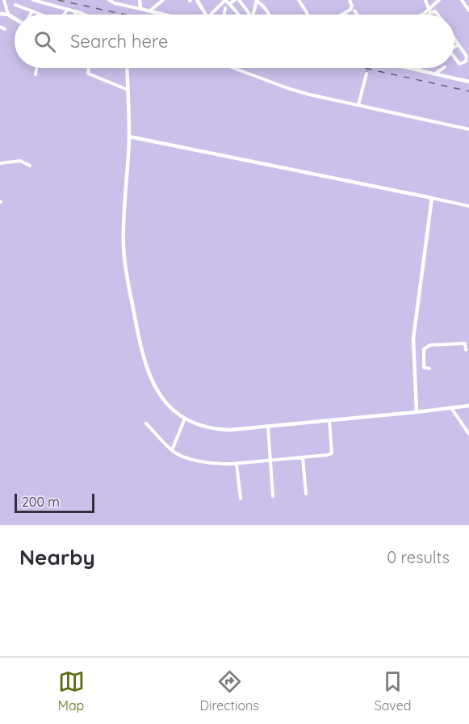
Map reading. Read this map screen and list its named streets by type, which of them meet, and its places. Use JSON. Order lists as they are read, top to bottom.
{
  "scale_bar": "200 m",
  "page": {
    "search": "Search here",
    "scale": "200 m",
    "heading": ["Nearby", "0 results"],
    "nav": ["Map", "Directions", "Saved"]
  }
}
